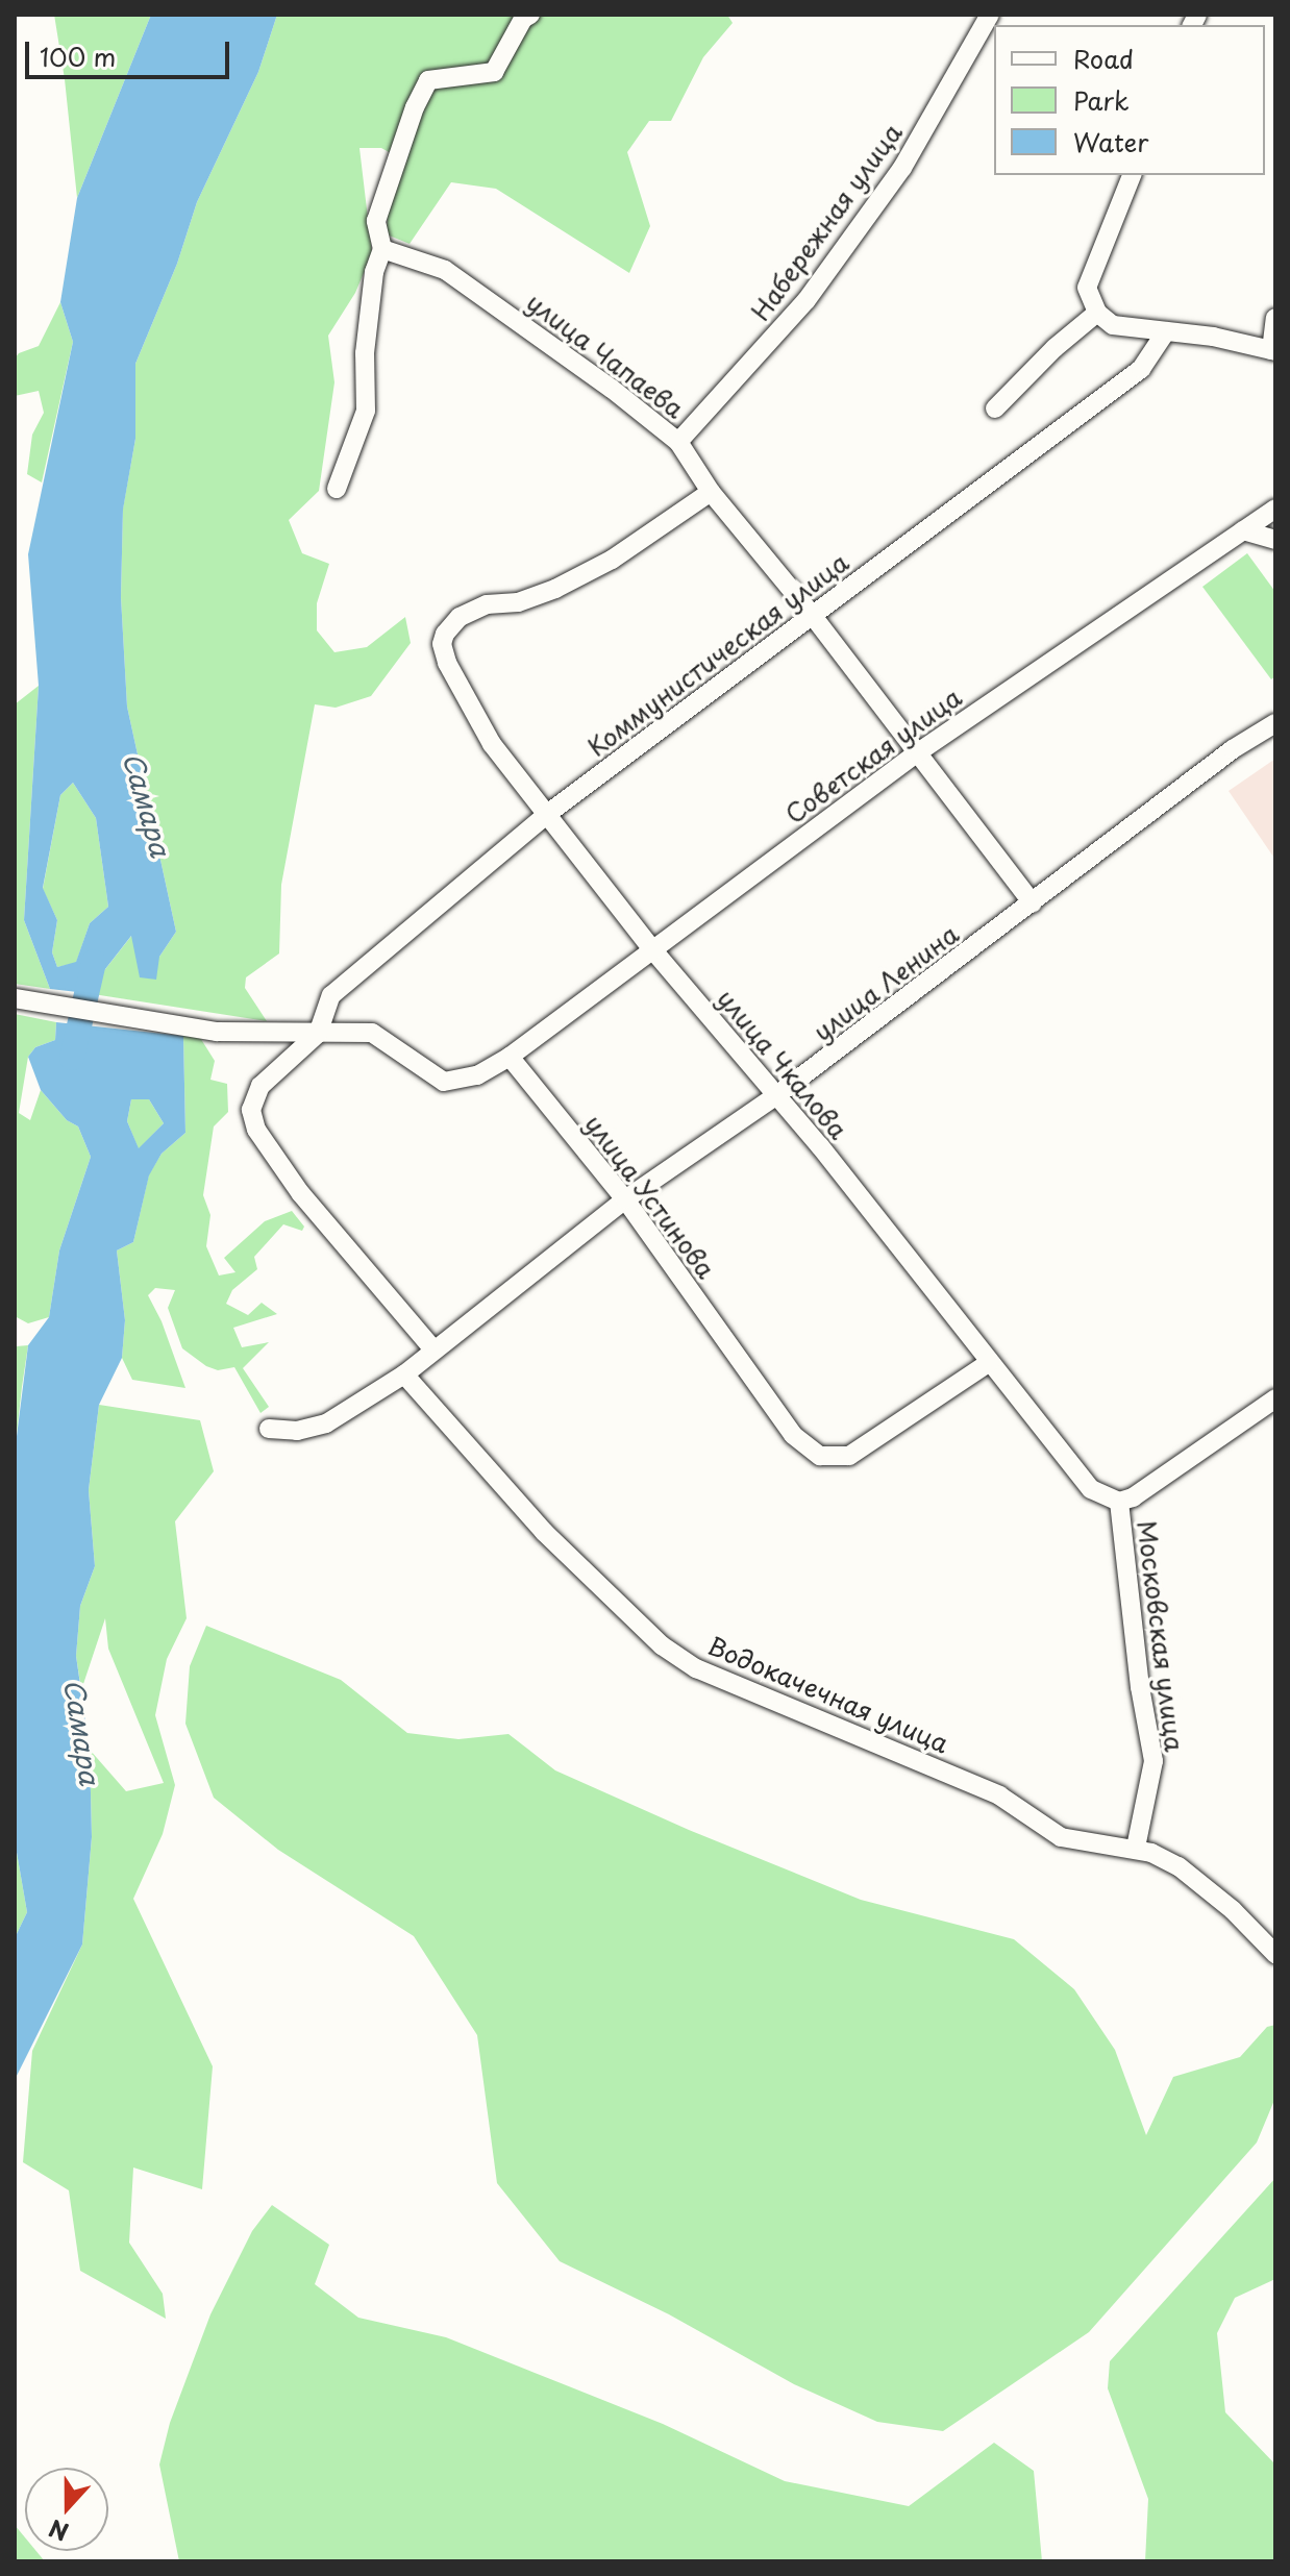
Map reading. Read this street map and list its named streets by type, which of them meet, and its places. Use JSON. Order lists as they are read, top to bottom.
{
  "streets": {
    "street": [
      "Набережная улица",
      "улица Чапаева",
      "Коммунистическая улица",
      "Советская улица",
      "улица Ленина",
      "улица Чкалова",
      "улица Устинова",
      "Московская улица",
      "Водокачечная улица"
    ]
  },
  "crossings": [
    ["Набережная улица", "улица Чапаева"],
    ["улица Чапаева", "Коммунистическая улица"],
    ["улица Чапаева", "Советская улица"],
    ["улица Чапаева", "улица Ленина"],
    ["улица Чапаева", "улица Чкалова"],
    ["Коммунистическая улица", "улица Чкалова"],
    ["Советская улица", "улица Чкалова"],
    ["Советская улица", "улица Устинова"],
    ["улица Ленина", "улица Чкалова"],
    ["улица Ленина", "улица Устинова"],
    ["улица Ленина", "Водокачечная улица"],
    ["улица Чкалова", "улица Устинова"],
    ["улица Чкалова", "Московская улица"],
    ["Московская улица", "Водокачечная улица"]
  ],
  "water": ["Самара"],
  "legend": ["Road", "Park", "Water"],
  "scale_bar": "100 m",
  "north": "bottom"
}
